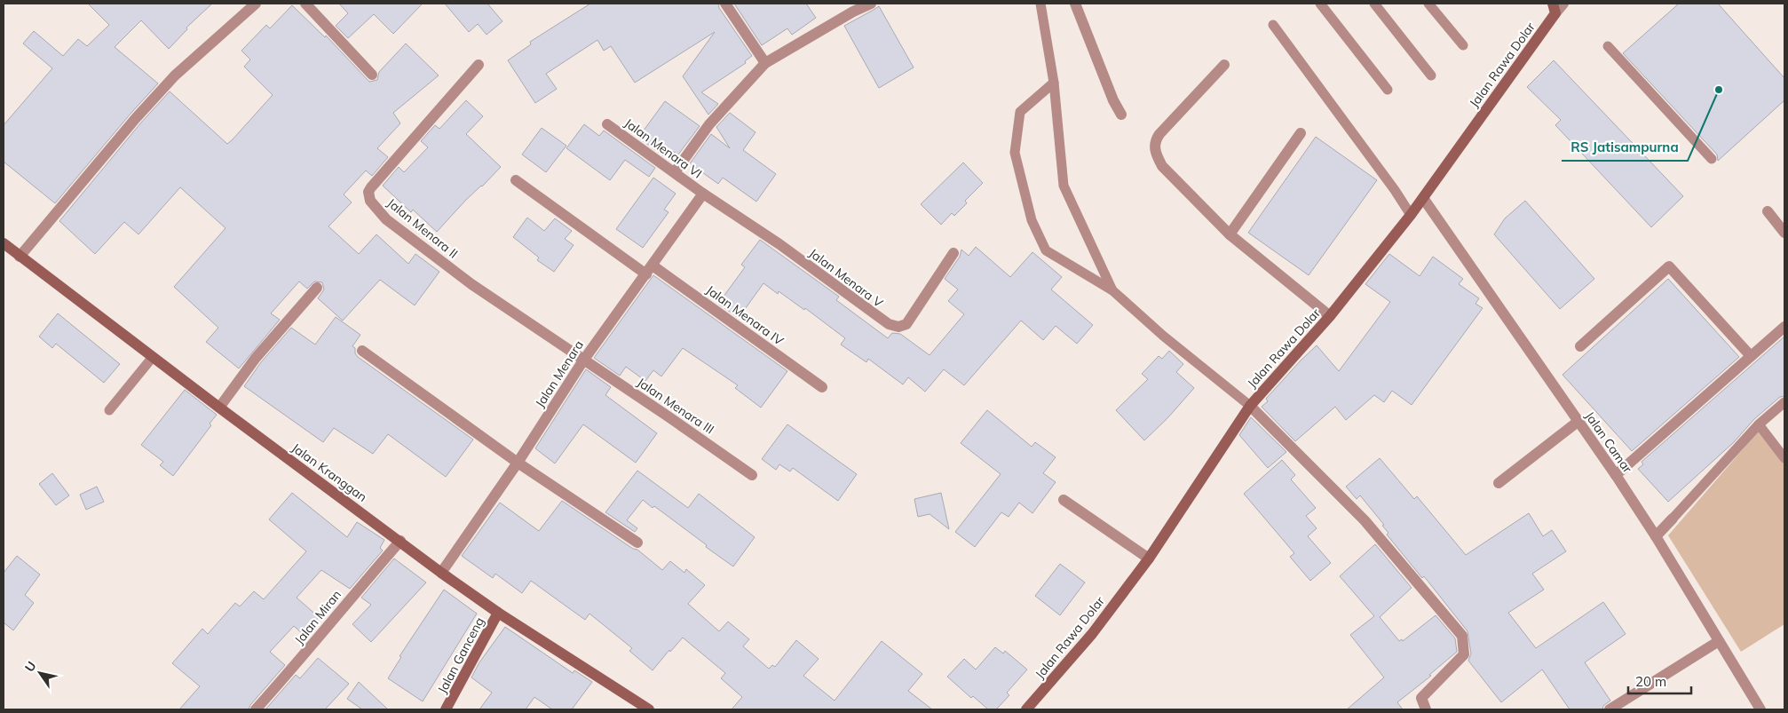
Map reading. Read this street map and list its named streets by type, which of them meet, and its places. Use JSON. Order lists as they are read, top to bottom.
{
  "streets": {
    "street": [
      "Jalan Rawa Dolar",
      "Jalan Menara VI",
      "Jalan Menara II",
      "Jalan Menara V",
      "Jalan Menara IV",
      "Jalan Menara",
      "Jalan Menara III",
      "Jalan Camar",
      "Jalan Kranggan",
      "Jalan Miran",
      "Jalan Ganceng"
    ]
  },
  "crossings": [
    ["Jalan Rawa Dolar", "Jalan Camar"],
    ["Jalan Menara VI", "Jalan Menara V"],
    ["Jalan Menara VI", "Jalan Menara"],
    ["Jalan Menara II", "Jalan Menara"],
    ["Jalan Menara II", "Jalan Menara III"],
    ["Jalan Menara V", "Jalan Menara"],
    ["Jalan Menara IV", "Jalan Menara"],
    ["Jalan Menara", "Jalan Menara III"],
    ["Jalan Menara", "Jalan Kranggan"],
    ["Jalan Kranggan", "Jalan Miran"],
    ["Jalan Kranggan", "Jalan Ganceng"]
  ],
  "places": ["RS Jatisampurna"],
  "scale_bar": "20 m",
  "north": "top left"
}
